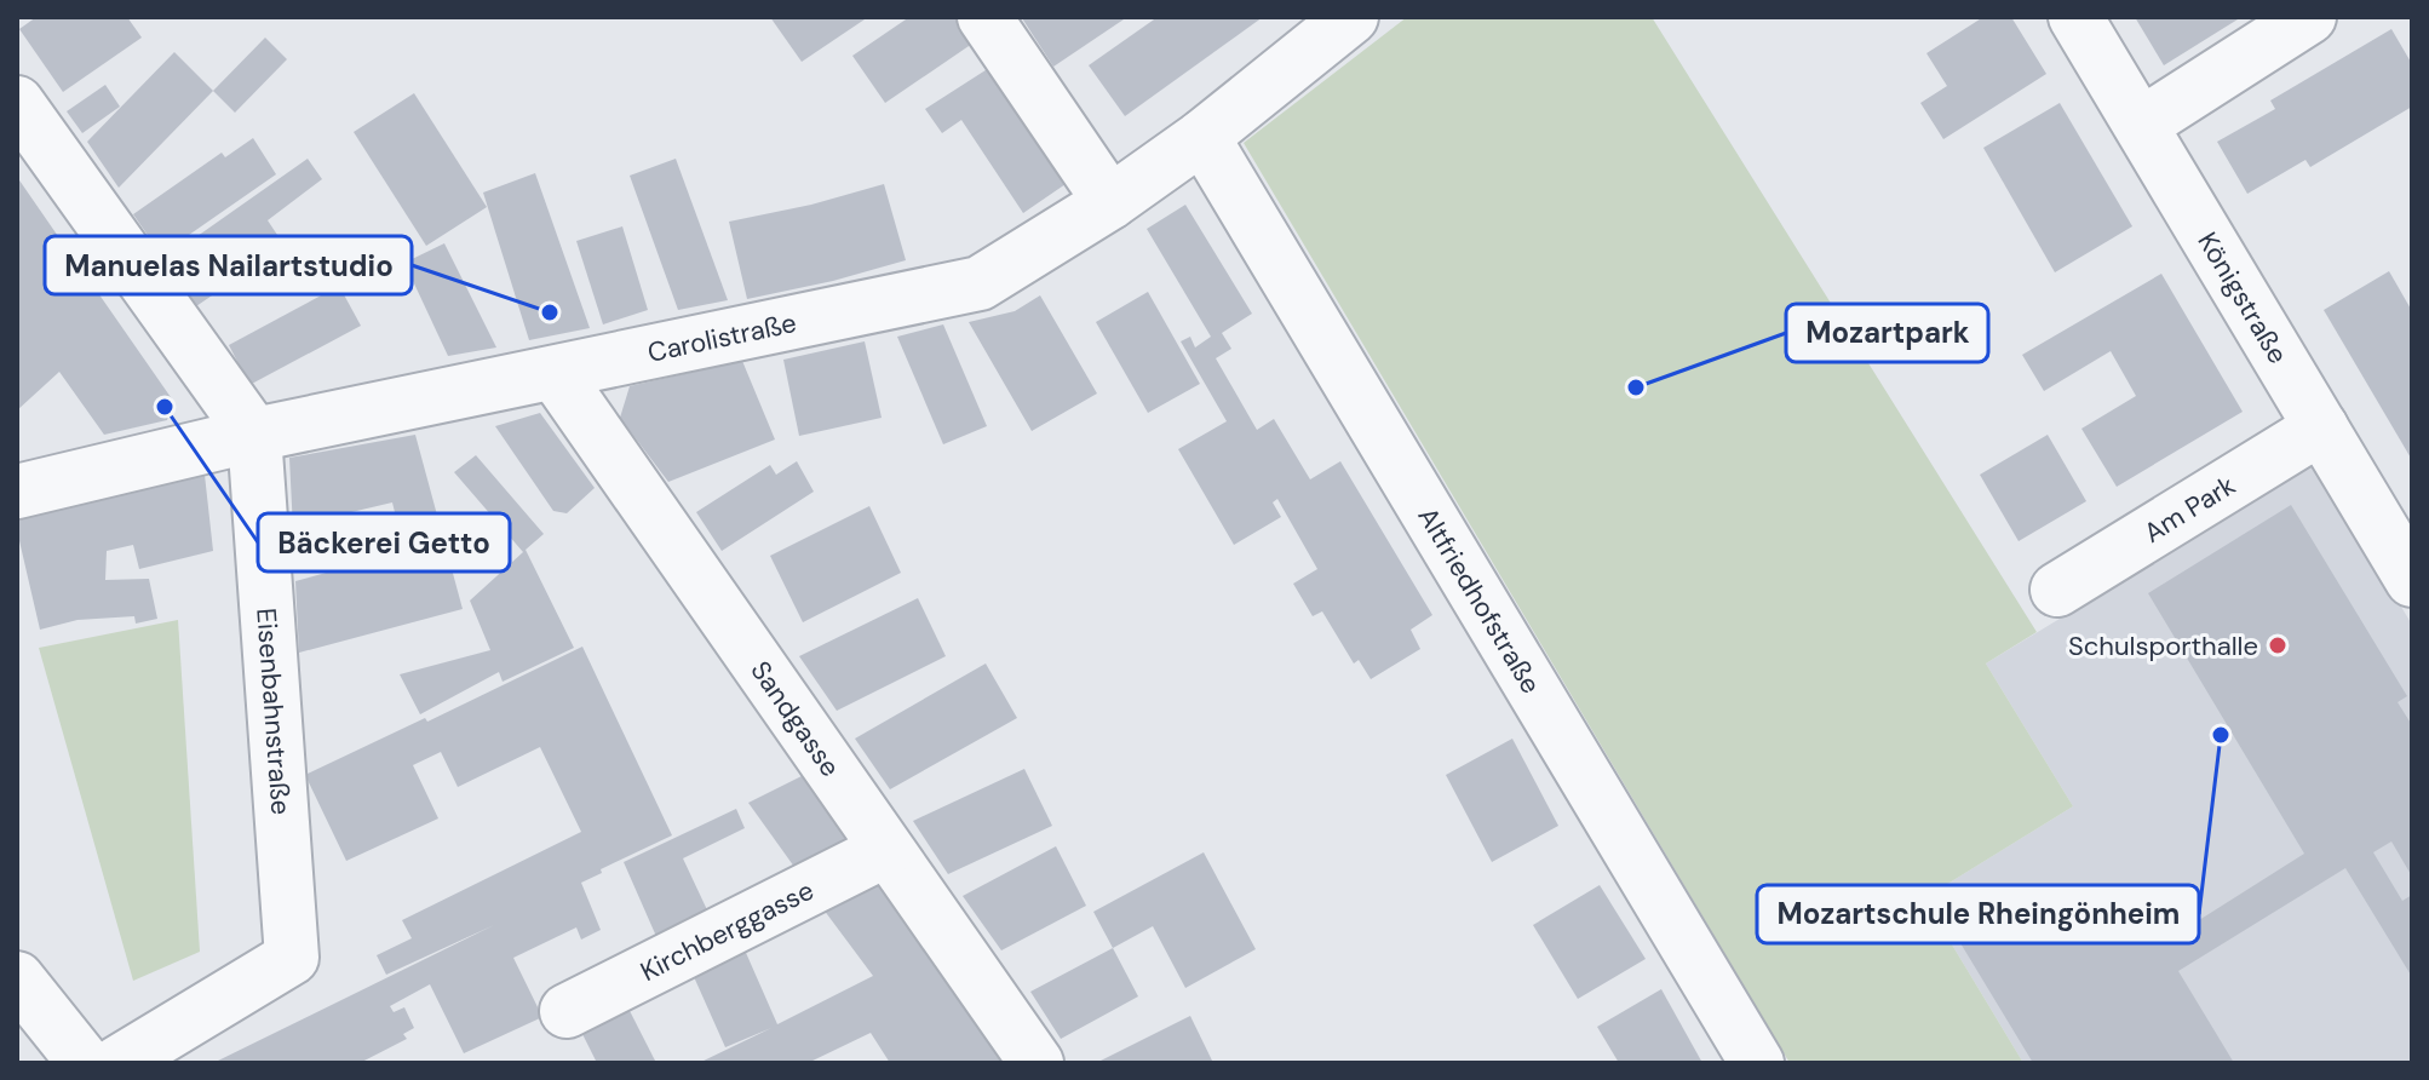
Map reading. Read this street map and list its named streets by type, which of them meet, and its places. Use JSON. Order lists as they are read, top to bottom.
{
  "streets": {
    "street": [
      "Königstraße",
      "Carolistraße",
      "Am Park",
      "Altfriedhofstraße",
      "Eisenbahnstraße",
      "Sandgasse",
      "Kirchberggasse"
    ]
  },
  "crossings": [
    ["Königstraße", "Am Park"],
    ["Carolistraße", "Altfriedhofstraße"],
    ["Carolistraße", "Eisenbahnstraße"],
    ["Carolistraße", "Sandgasse"],
    ["Sandgasse", "Kirchberggasse"]
  ],
  "places": [
    "Manuelas Nailartstudio",
    "Mozartpark",
    "Bäckerei Getto",
    "Schulsporthalle",
    "Mozartschule Rheingönheim"
  ]
}
